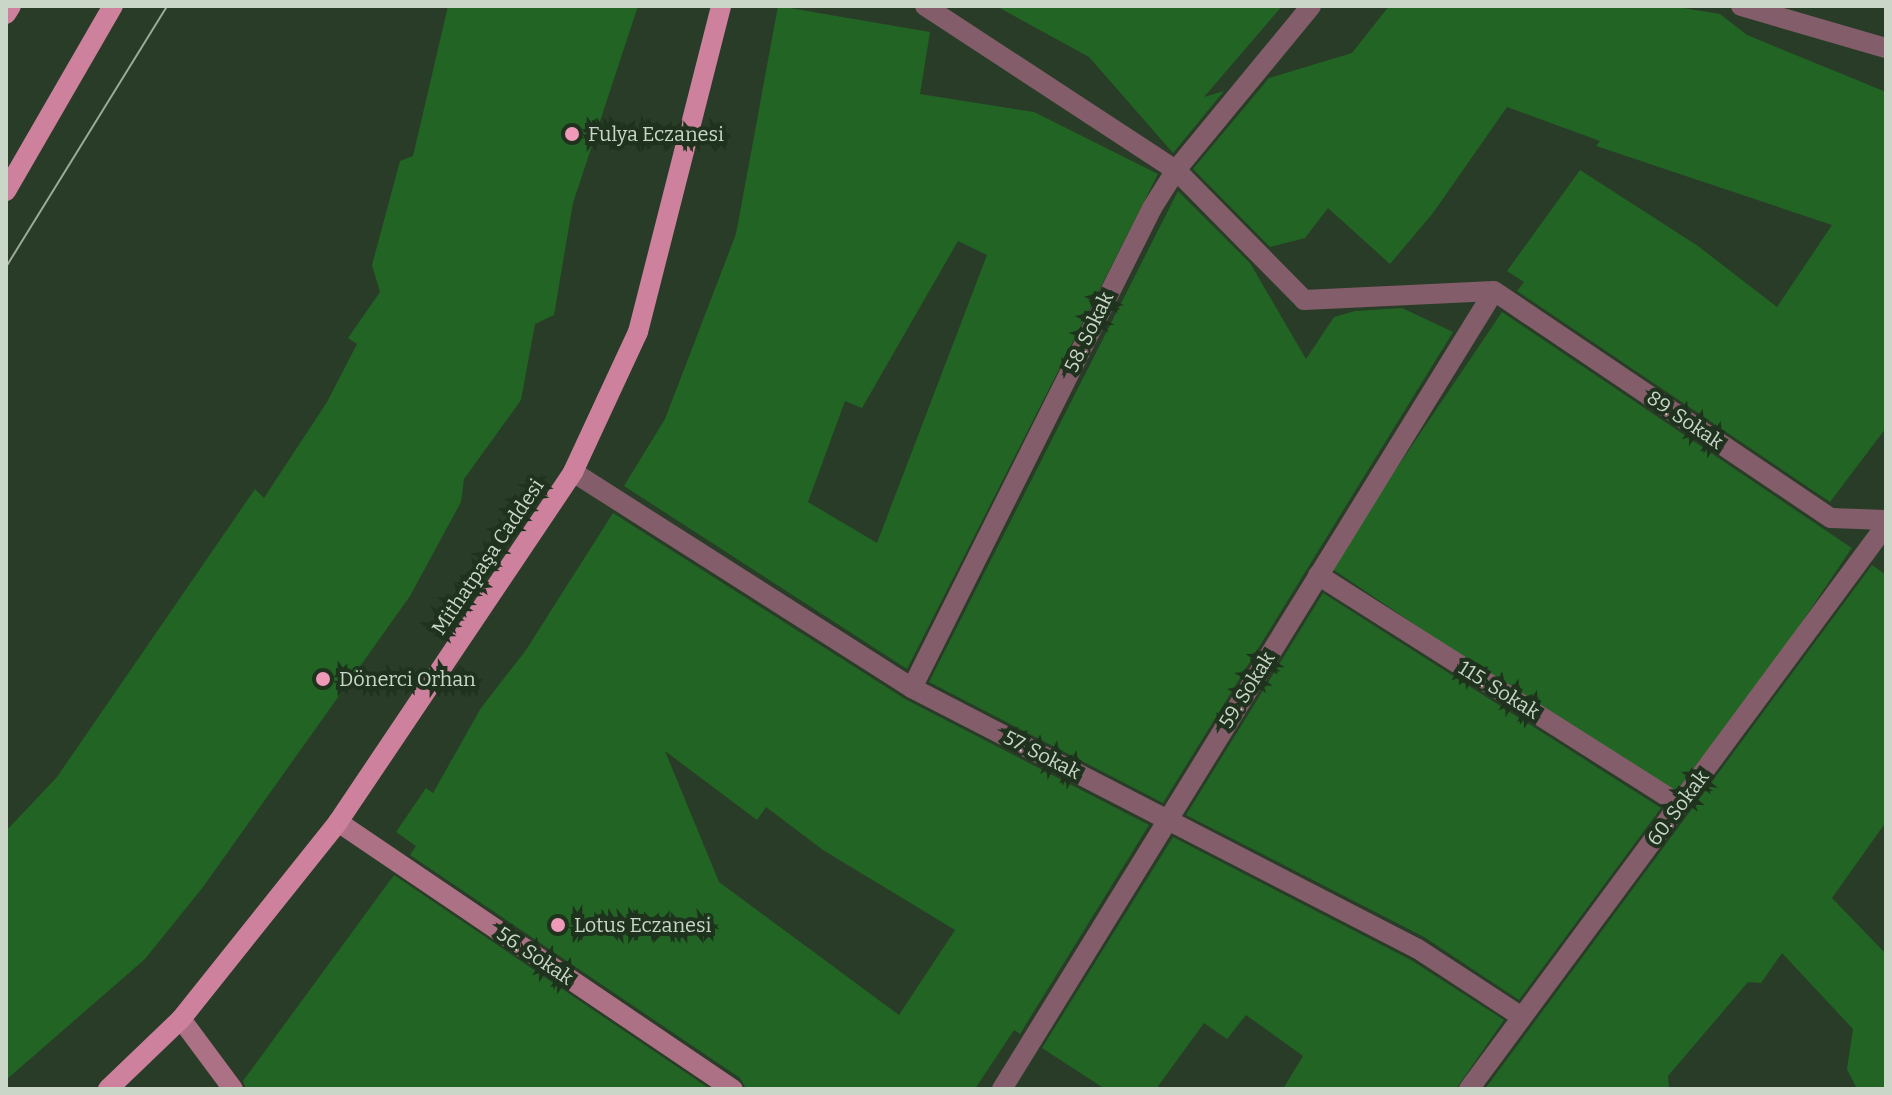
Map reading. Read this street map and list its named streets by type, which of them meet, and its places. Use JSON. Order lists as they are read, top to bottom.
{
  "streets": {
    "main road": ["Mithatpaşa Caddesi"],
    "street": [
      "58. Sokak",
      "89. Sokak",
      "59. Sokak",
      "115. Sokak",
      "57. Sokak",
      "60. Sokak",
      "56. Sokak"
    ]
  },
  "crossings": [
    ["58. Sokak", "57. Sokak"],
    ["89. Sokak", "59. Sokak"],
    ["89. Sokak", "60. Sokak"],
    ["Mithatpaşa Caddesi", "57. Sokak"],
    ["Mithatpaşa Caddesi", "56. Sokak"],
    ["59. Sokak", "115. Sokak"],
    ["59. Sokak", "57. Sokak"],
    ["115. Sokak", "60. Sokak"],
    ["57. Sokak", "60. Sokak"]
  ],
  "places": ["Fulya Eczanesi", "Dönerci Orhan", "Lotus Eczanesi"]
}
